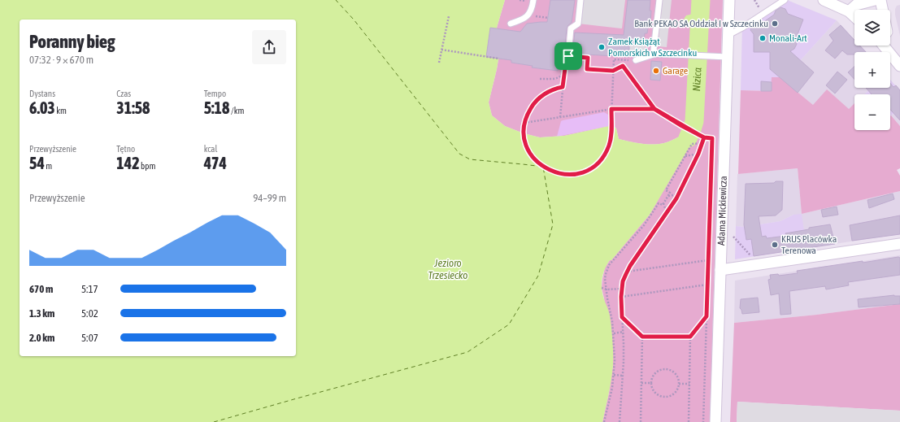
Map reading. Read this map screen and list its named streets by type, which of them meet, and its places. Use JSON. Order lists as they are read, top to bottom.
{
  "streets": {
    "street": ["Adama Mickiewicza"]
  },
  "water": ["Nizica", "Jezioro Trzesiecko"],
  "places": [
    "Bank PEKAO SA Oddział I w Szczecinku",
    "Monali-Art",
    "Zamek Książąt Pomorskich w Szczecinku",
    "Garage",
    "KRUS Placówka Terenowa"
  ],
  "page": {
    "map_buttons": ["+", "−"],
    "heading": ["Poranny bieg", "07:32 · 9 × 670 m"],
    "stats": [
      ["Dystans", "6.03 km"],
      ["Czas", "31:58"],
      ["Tempo", "5:18 /km"],
      ["Przewyższenie", "54 m"],
      ["Tętno", "142 bpm"],
      ["kcal", "474"]
    ],
    "chart": ["Przewyższenie", "94–99 m"],
    "list": [
      {
        "name": "670 m",
        "note": "5:17"
      },
      {
        "name": "1.3 km",
        "note": "5:02"
      },
      {
        "name": "2.0 km",
        "note": "5:07"
      }
    ]
  }
}
